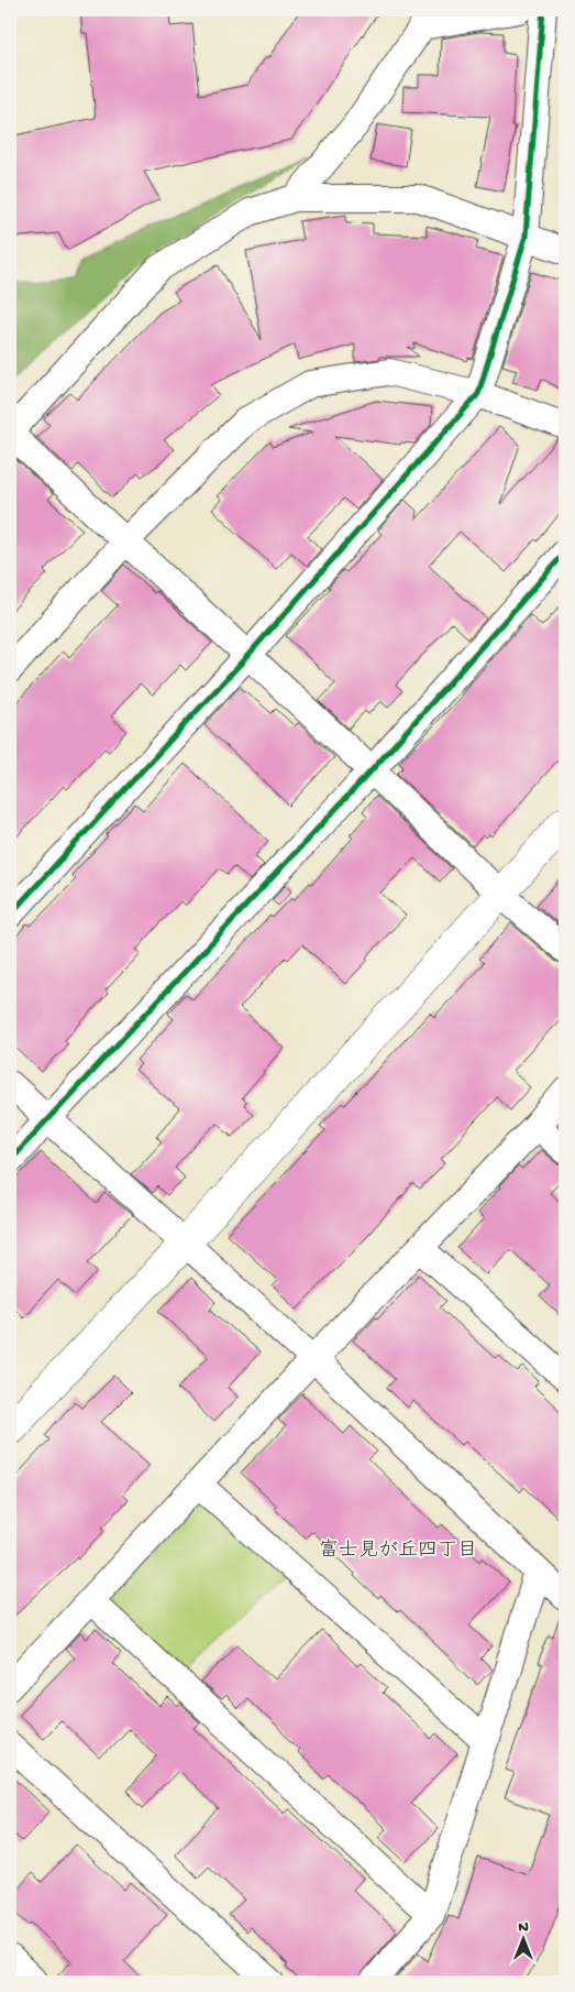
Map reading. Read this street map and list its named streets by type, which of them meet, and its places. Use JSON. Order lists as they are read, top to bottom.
{
  "districts": ["富士見が丘四丁目"],
  "north": "top"
}
